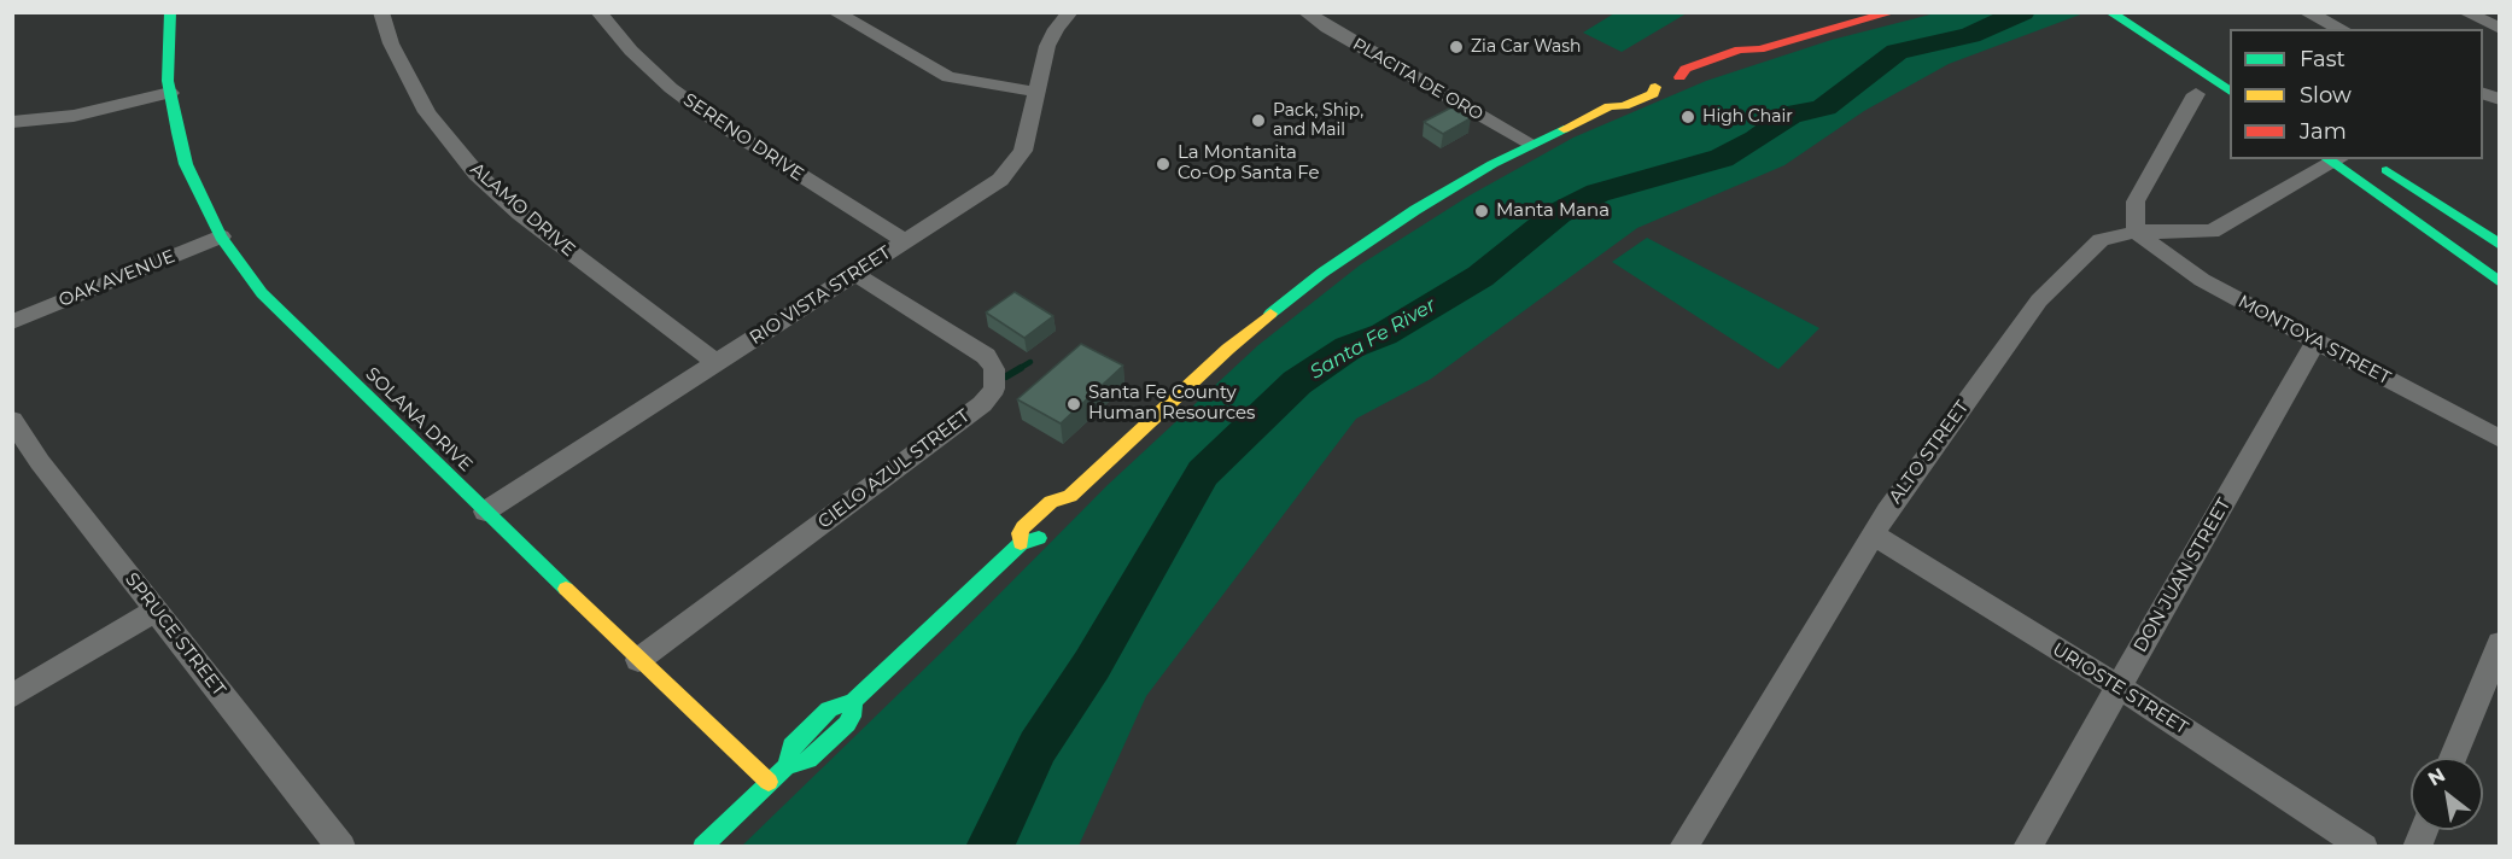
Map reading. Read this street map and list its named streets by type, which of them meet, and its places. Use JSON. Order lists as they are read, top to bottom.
{
  "streets": {
    "main road": ["SOLANA DRIVE"],
    "street": [
      "PLACITA DE ORO",
      "SERENO DRIVE",
      "ALAMO DRIVE",
      "OAK AVENUE",
      "RIO VISTA STREET",
      "MONTOYA STREET",
      "ALTO STREET",
      "CIELO AZUL STREET",
      "DON JUAN STREET",
      "SPRUCE STREET",
      "URIOSTE STREET"
    ]
  },
  "crossings": [
    ["SERENO DRIVE", "RIO VISTA STREET"],
    ["ALAMO DRIVE", "RIO VISTA STREET"],
    ["OAK AVENUE", "SOLANA DRIVE"],
    ["RIO VISTA STREET", "SOLANA DRIVE"],
    ["RIO VISTA STREET", "CIELO AZUL STREET"],
    ["MONTOYA STREET", "ALTO STREET"],
    ["MONTOYA STREET", "DON JUAN STREET"],
    ["SOLANA DRIVE", "CIELO AZUL STREET"],
    ["ALTO STREET", "URIOSTE STREET"],
    ["DON JUAN STREET", "URIOSTE STREET"]
  ],
  "water": ["Santa Fe River"],
  "places": [
    "Zia Car Wash",
    "High Chair",
    "Pack, Ship, and Mail",
    "La Montanita Co-Op Santa Fe",
    "Manta Mana",
    "Santa Fe County Human Resources"
  ],
  "legend": ["Fast", "Slow", "Jam"],
  "north": "top left"
}
